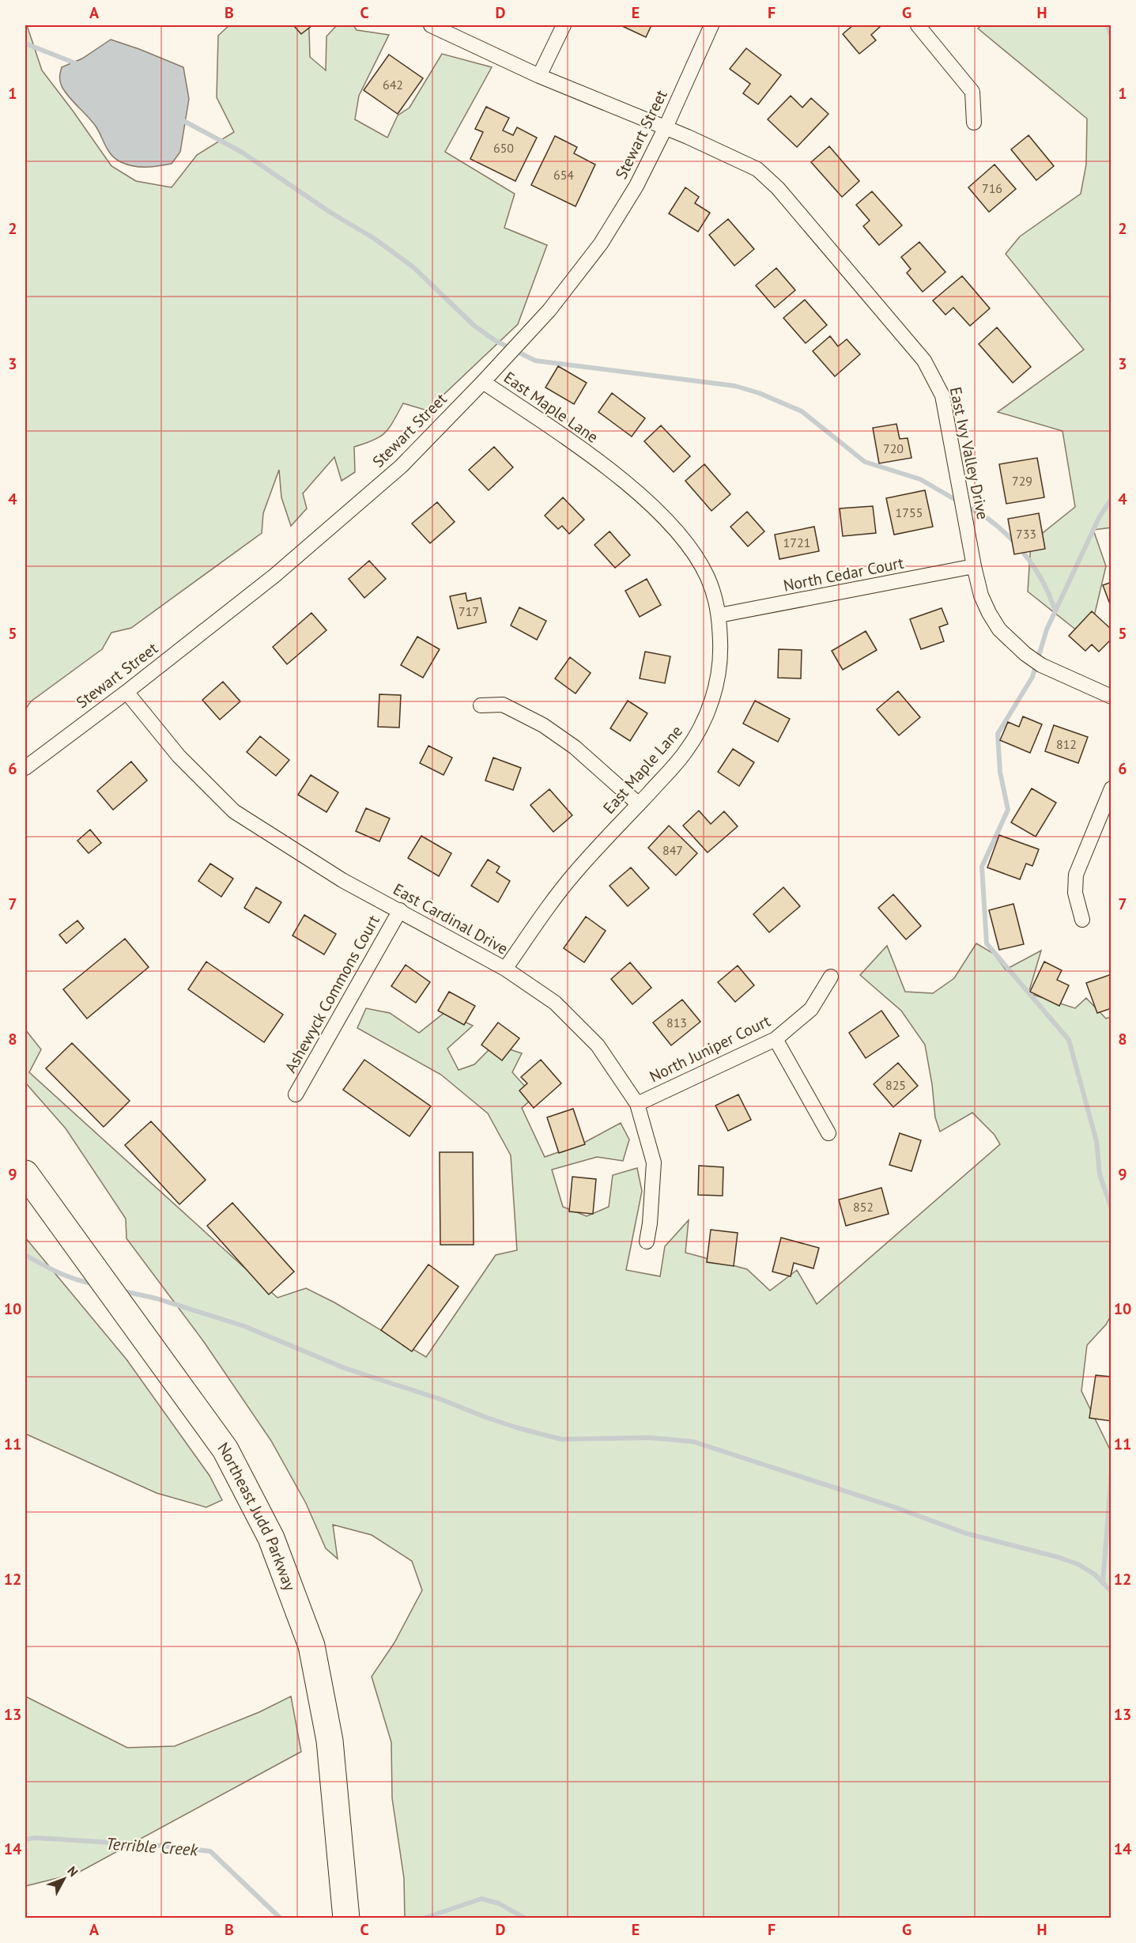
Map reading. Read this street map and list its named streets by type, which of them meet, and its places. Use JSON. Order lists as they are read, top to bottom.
{
  "streets": {
    "highway": ["Northeast Judd Parkway"],
    "street": [
      "Stewart Street",
      "East Maple Lane",
      "East Ivy Valley Drive",
      "North Cedar Court",
      "East Cardinal Drive",
      "Ashewyck Commons Court",
      "North Juniper Court"
    ]
  },
  "crossings": [
    ["Stewart Street", "East Maple Lane"],
    ["Stewart Street", "East Ivy Valley Drive"],
    ["Stewart Street", "East Cardinal Drive"],
    ["East Maple Lane", "North Cedar Court"],
    ["East Maple Lane", "East Cardinal Drive"],
    ["East Ivy Valley Drive", "North Cedar Court"],
    ["East Cardinal Drive", "Ashewyck Commons Court"],
    ["East Cardinal Drive", "North Juniper Court"]
  ],
  "water": ["Terrible Creek"],
  "house_numbers": [
    "642",
    "650",
    "654",
    "716",
    "720",
    "729",
    "1755",
    "733",
    "1721",
    "717",
    "812",
    "847",
    "813",
    "825",
    "852"
  ],
  "north": "top right",
  "grid": {
    "columns": [
      "A",
      "B",
      "C",
      "D",
      "E",
      "F",
      "G",
      "H"
    ],
    "rows": [
      "1",
      "2",
      "3",
      "4",
      "5",
      "6",
      "7",
      "8",
      "9",
      "10",
      "11",
      "12",
      "13",
      "14"
    ]
  }
}
